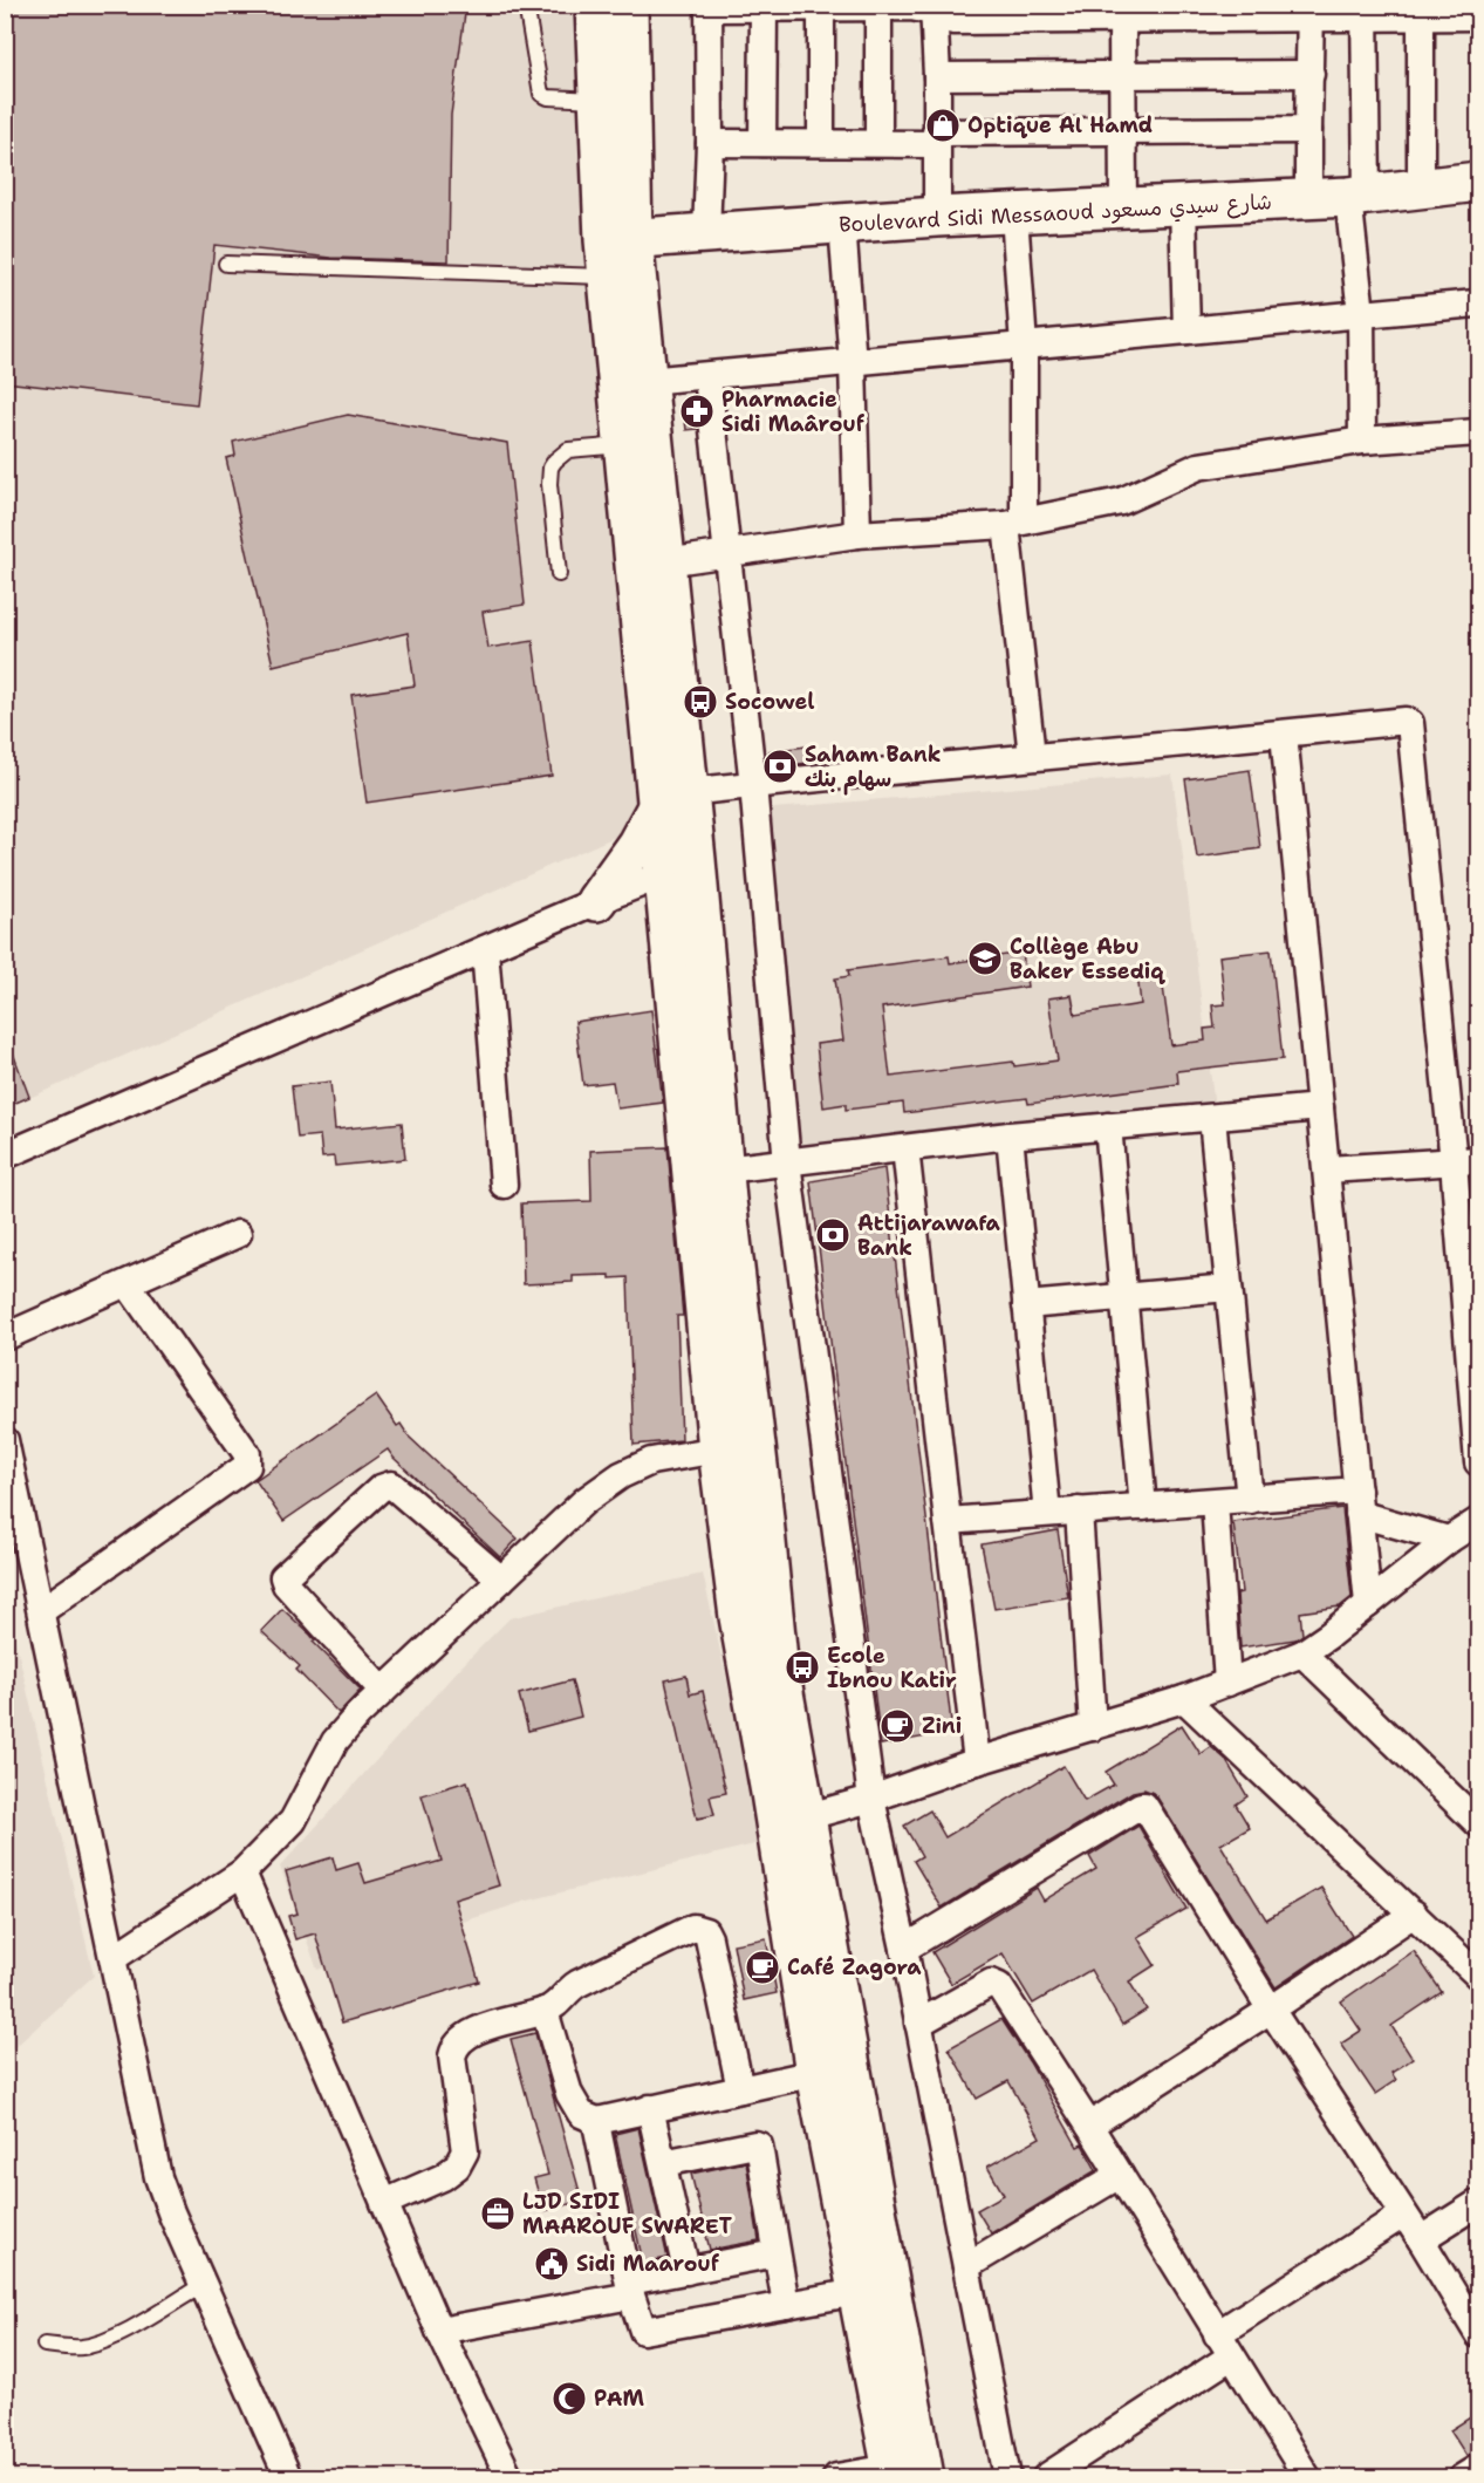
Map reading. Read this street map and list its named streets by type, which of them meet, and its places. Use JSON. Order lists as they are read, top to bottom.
{
  "streets": {
    "street": ["Boulevard Sidi Messaoud شارع سيدي مسعود"]
  },
  "places": {
    "shop": ["Optique Al Hamd"],
    "pharmacy": ["Pharmacie Sidi Maârouf"],
    "bus stop": ["Socowel", "Ecole Ibnou Katir"],
    "bank": ["Saham Bank سهام بنك", "Attijarawafa Bank"],
    "school or university": ["Collège Abu Baker Essediq"],
    "cafe": ["Zini", "Café Zagora"],
    "office": ["LJD SIDI MAAROUF SWARET"],
    "public building": ["Sidi Maarouf"],
    "mosque": ["PAM"]
  }
}
